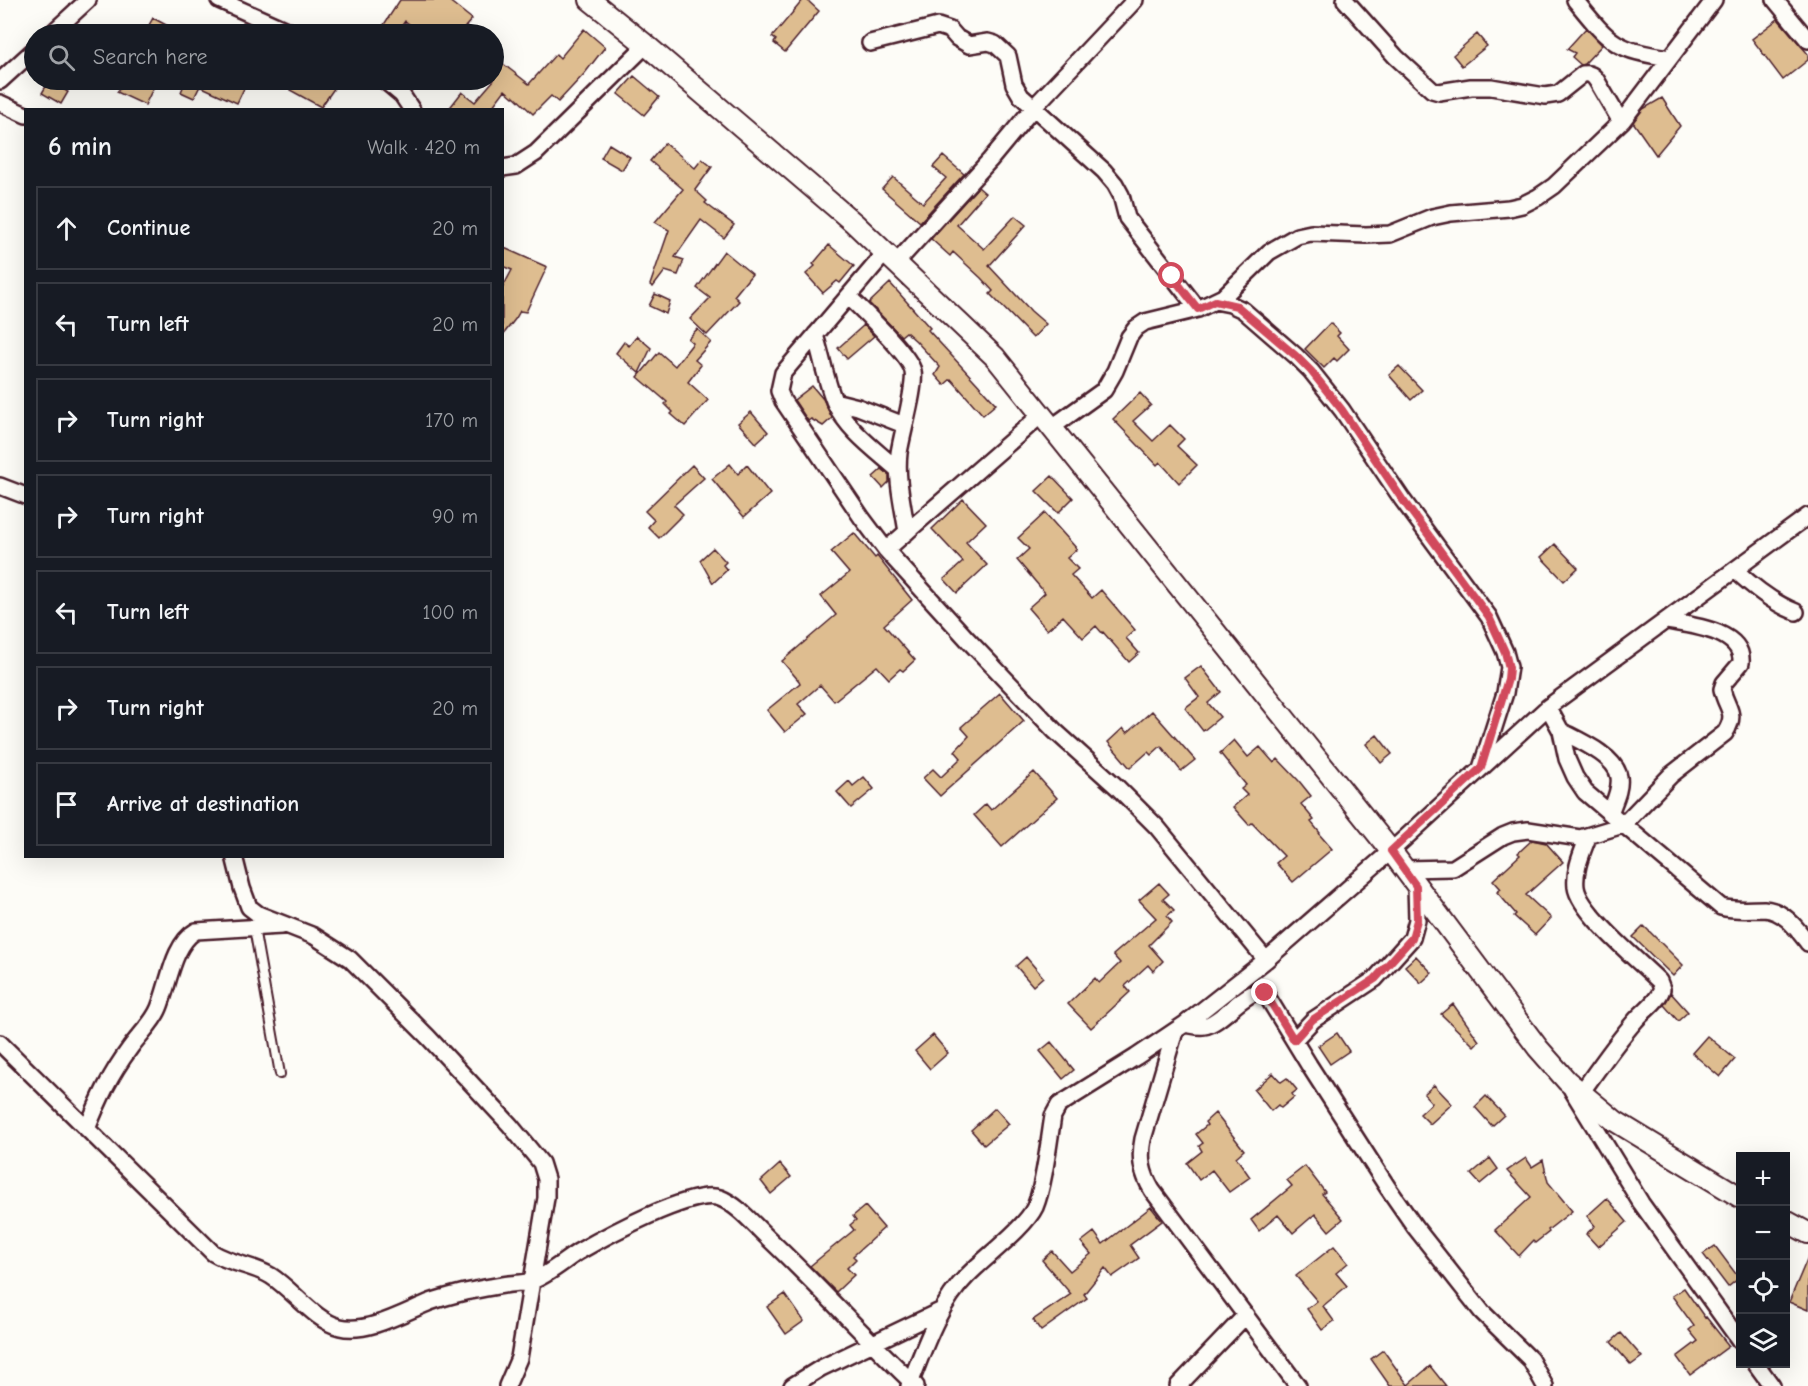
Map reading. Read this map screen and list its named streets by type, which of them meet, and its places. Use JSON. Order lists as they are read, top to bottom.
{
  "page": {
    "search": "Search here",
    "heading": ["6 min", "Walk · 420 m"],
    "list": [
      ["Continue", "20 m"],
      ["Turn left", "20 m"],
      ["Turn right", "170 m"],
      ["Turn right", "90 m"],
      ["Turn left", "100 m"],
      ["Turn right", "20 m"],
      "Arrive at destination"
    ],
    "map_buttons": ["+", "−"]
  }
}
